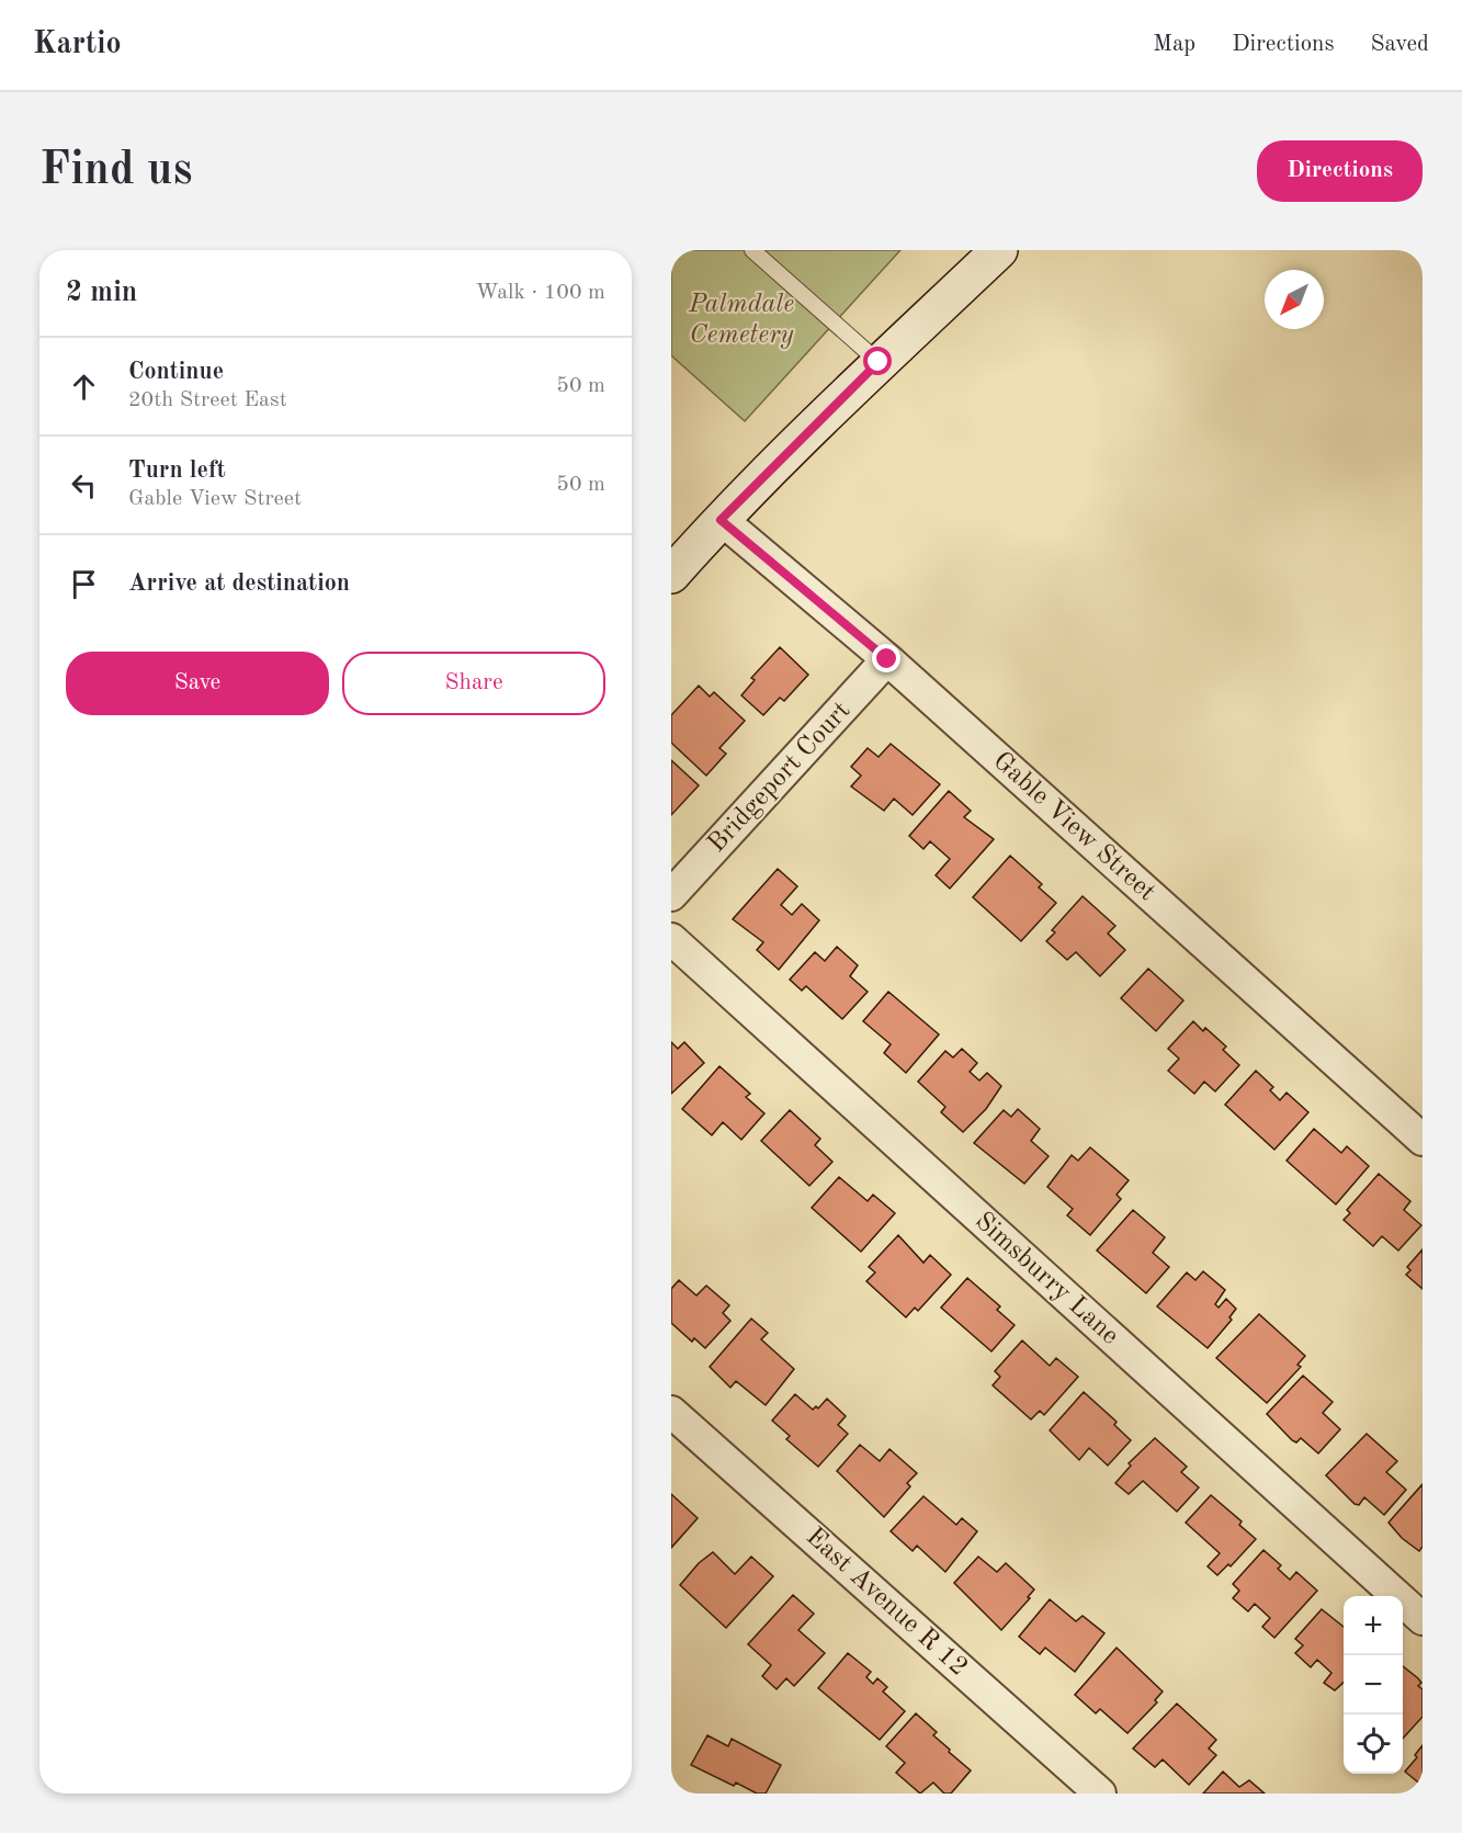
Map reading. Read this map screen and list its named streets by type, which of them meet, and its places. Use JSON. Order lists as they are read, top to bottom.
{
  "streets": {
    "street": [
      "Bridgeport Court",
      "Gable View Street",
      "Simsburry Lane",
      "East Avenue R 12"
    ]
  },
  "crossings": [
    ["Bridgeport Court", "Gable View Street"]
  ],
  "parks": ["Palmdale Cemetery"],
  "north": "bottom left",
  "page": {
    "header": "Kartio",
    "nav": ["Map", "Directions", "Saved"],
    "buttons": [
      "Directions",
      ["Save", "Share"]
    ],
    "title": "Find us",
    "heading": ["2 min", "Walk · 100 m"],
    "list": [
      ["Continue", "20th Street East", "50 m"],
      ["Turn left", "Gable View Street", "50 m"],
      "Arrive at destination"
    ],
    "map_buttons": ["+", "−"]
  }
}
